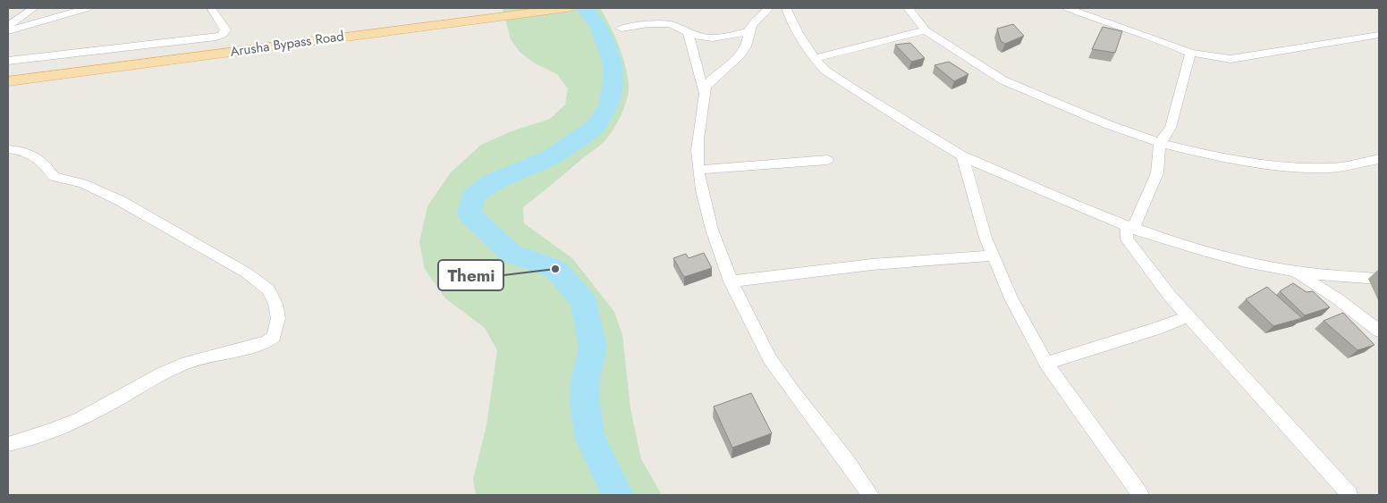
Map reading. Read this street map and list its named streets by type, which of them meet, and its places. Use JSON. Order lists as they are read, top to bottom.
{
  "streets": {
    "main road": ["Arusha Bypass Road"]
  },
  "places": ["Themi"]
}
